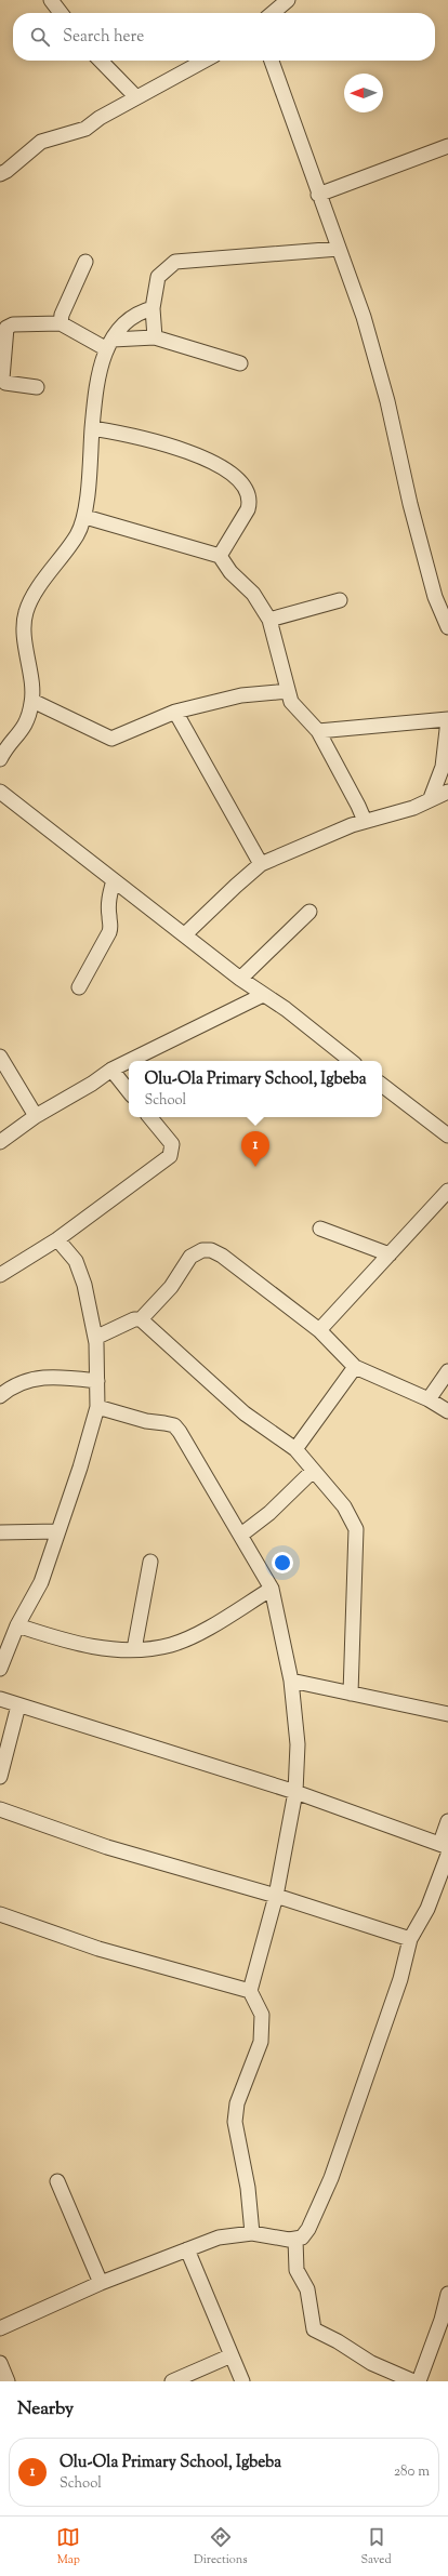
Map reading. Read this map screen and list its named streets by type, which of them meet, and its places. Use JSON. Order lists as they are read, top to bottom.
{
  "north": "left",
  "page": {
    "search": "Search here",
    "popup": ["Olu-Ola Primary School, Igbeba", "School"],
    "pins": "1",
    "heading": "Nearby",
    "list": [
      {
        "mark": "1",
        "name": "Olu-Ola Primary School, Igbeba",
        "note": "School",
        "value": "280 m"
      }
    ],
    "nav": ["Map", "Directions", "Saved"]
  }
}
